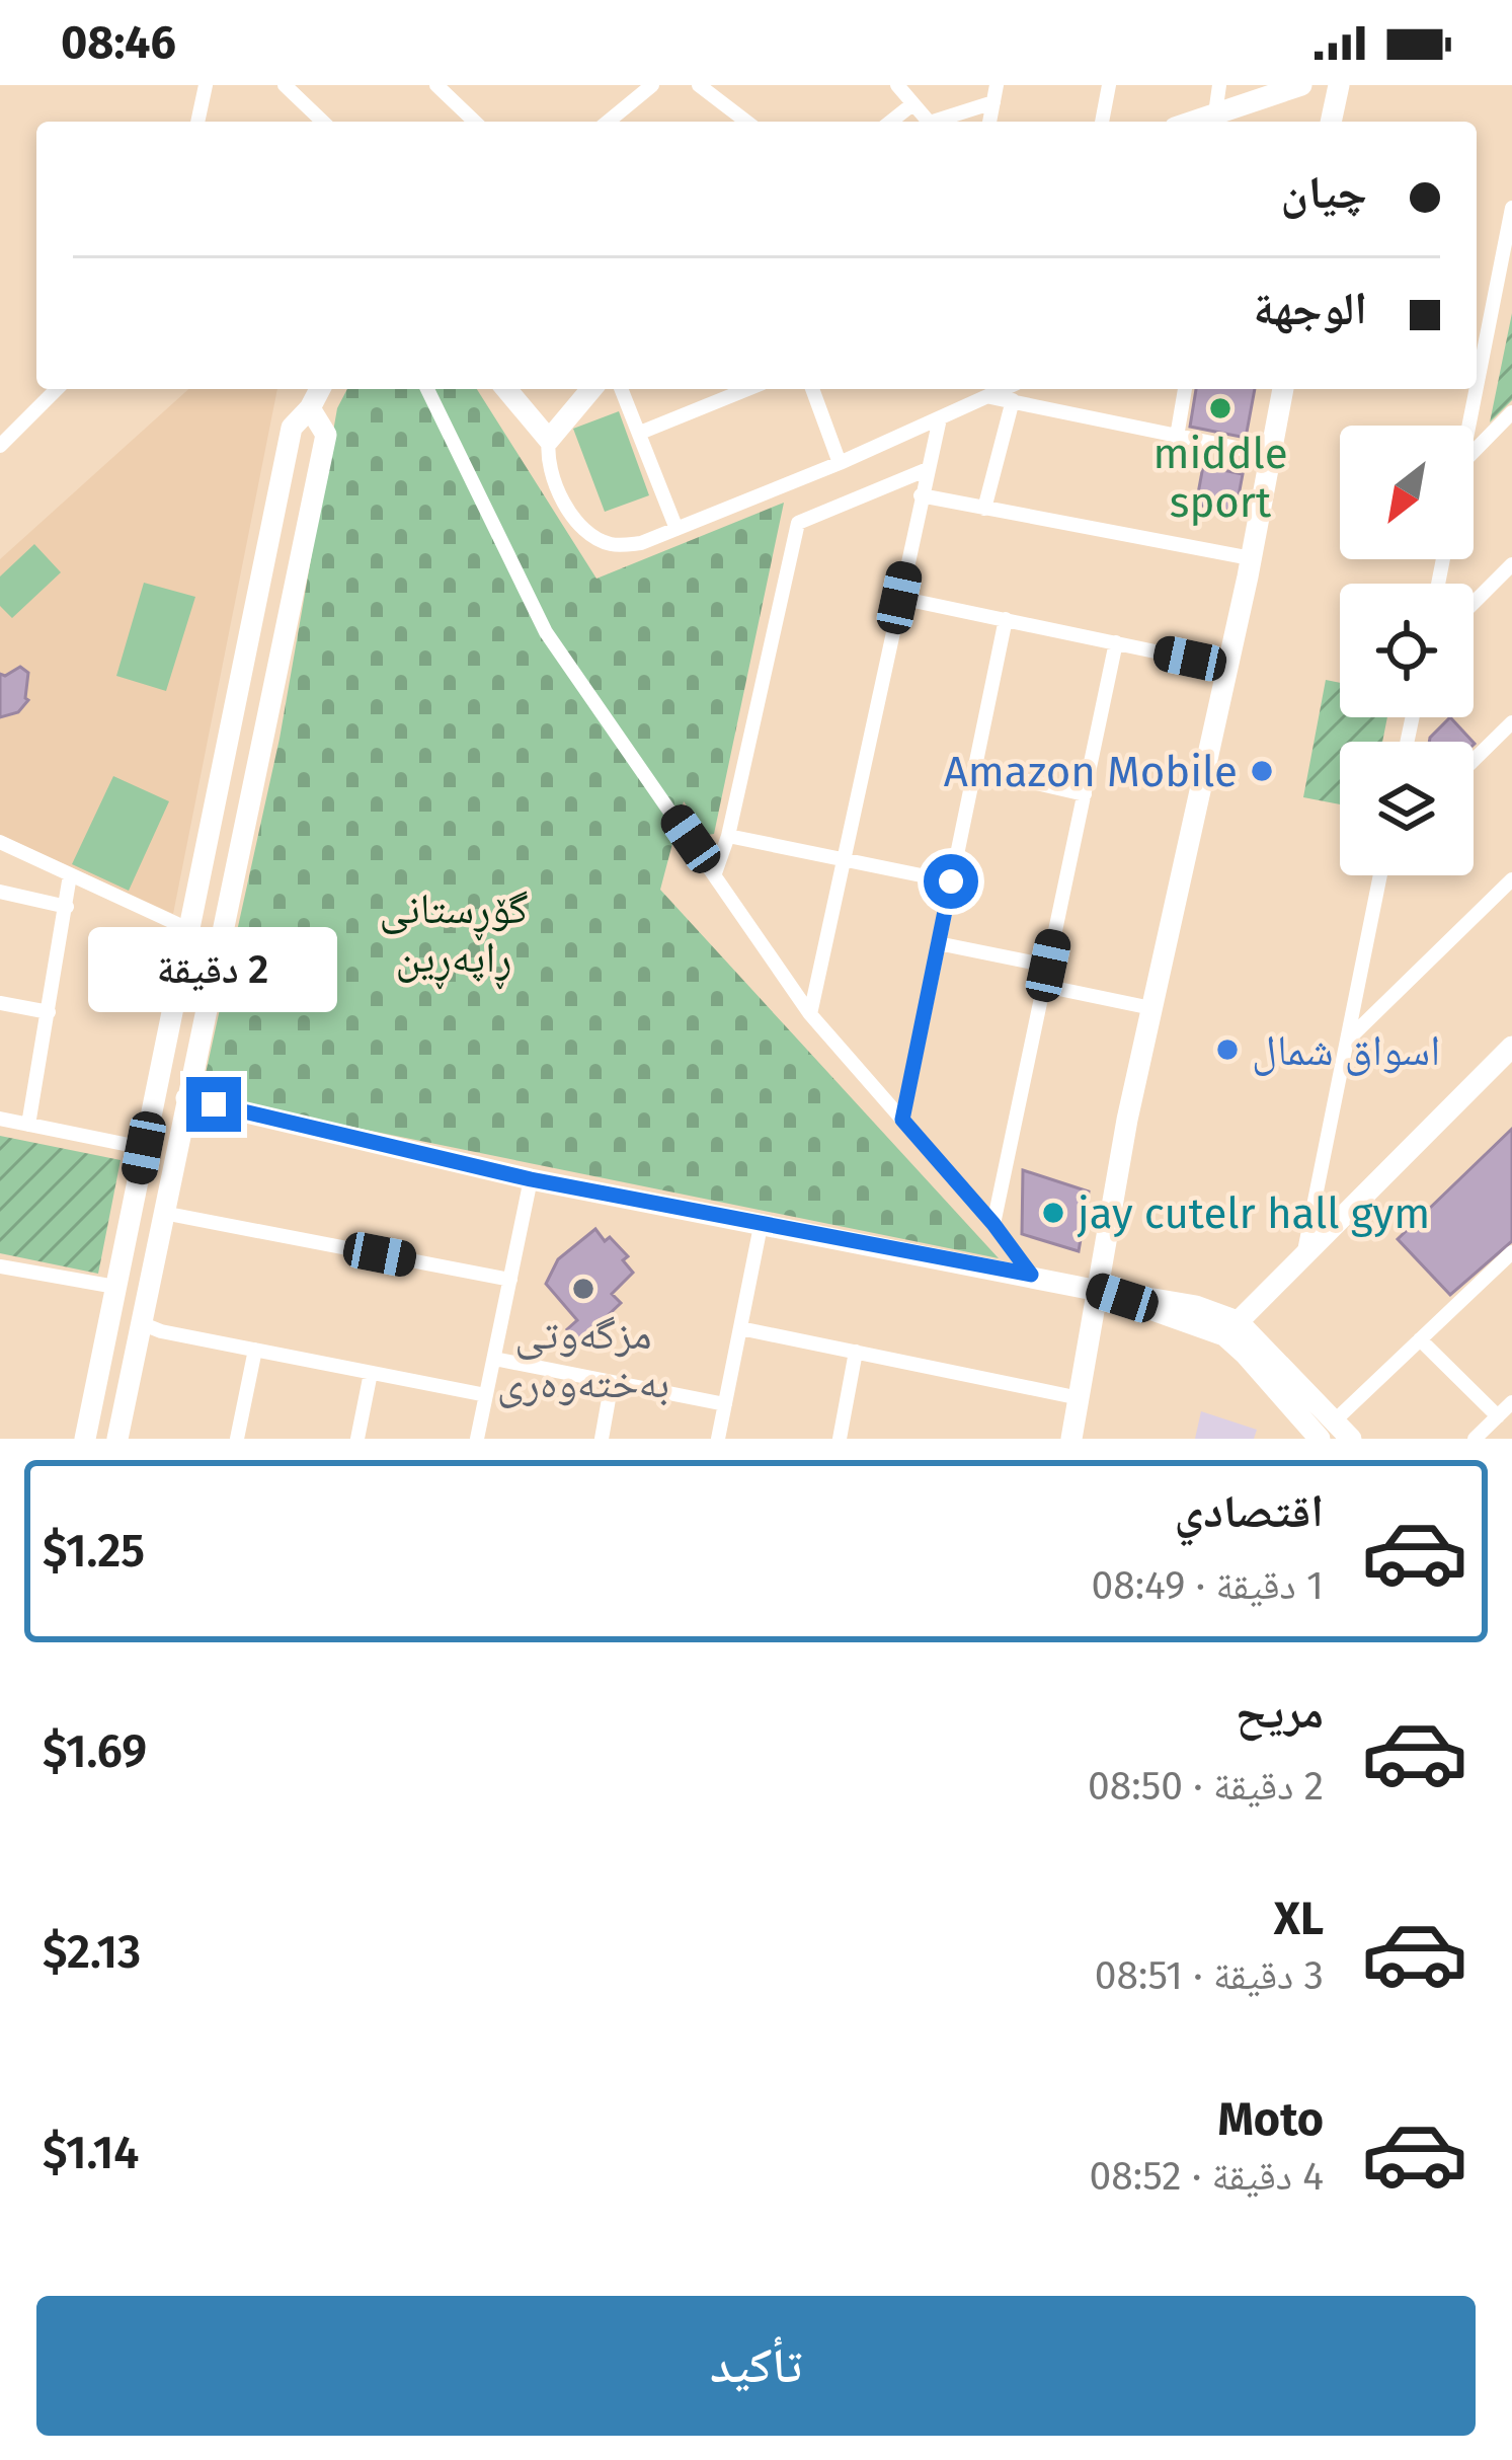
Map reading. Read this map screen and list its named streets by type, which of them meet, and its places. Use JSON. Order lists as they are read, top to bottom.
{
  "parks": ["گۆڕستانی ڕاپەڕین"],
  "places": [
    "middle sport",
    "Amazon Mobile",
    "اسواق شمال",
    "jay cutelr hall gym",
    "مزگەوتی بەختەوەری"
  ],
  "north": "bottom left",
  "page": {
    "status": "08:46",
    "banner": ["چيان", "الوجهة"],
    "bubble": "2 دقيقة",
    "list": [
      {
        "name": "اقتصادي",
        "note": "1 دقيقة · 08:49",
        "value": "$1.25"
      },
      {
        "name": "مريح",
        "note": "2 دقيقة · 08:50",
        "value": "$1.69"
      },
      {
        "name": "XL",
        "note": "3 دقيقة · 08:51",
        "value": "$2.13"
      },
      {
        "name": "Moto",
        "note": "4 دقيقة · 08:52",
        "value": "$1.14"
      }
    ],
    "buttons": "تأكيد"
  }
}
